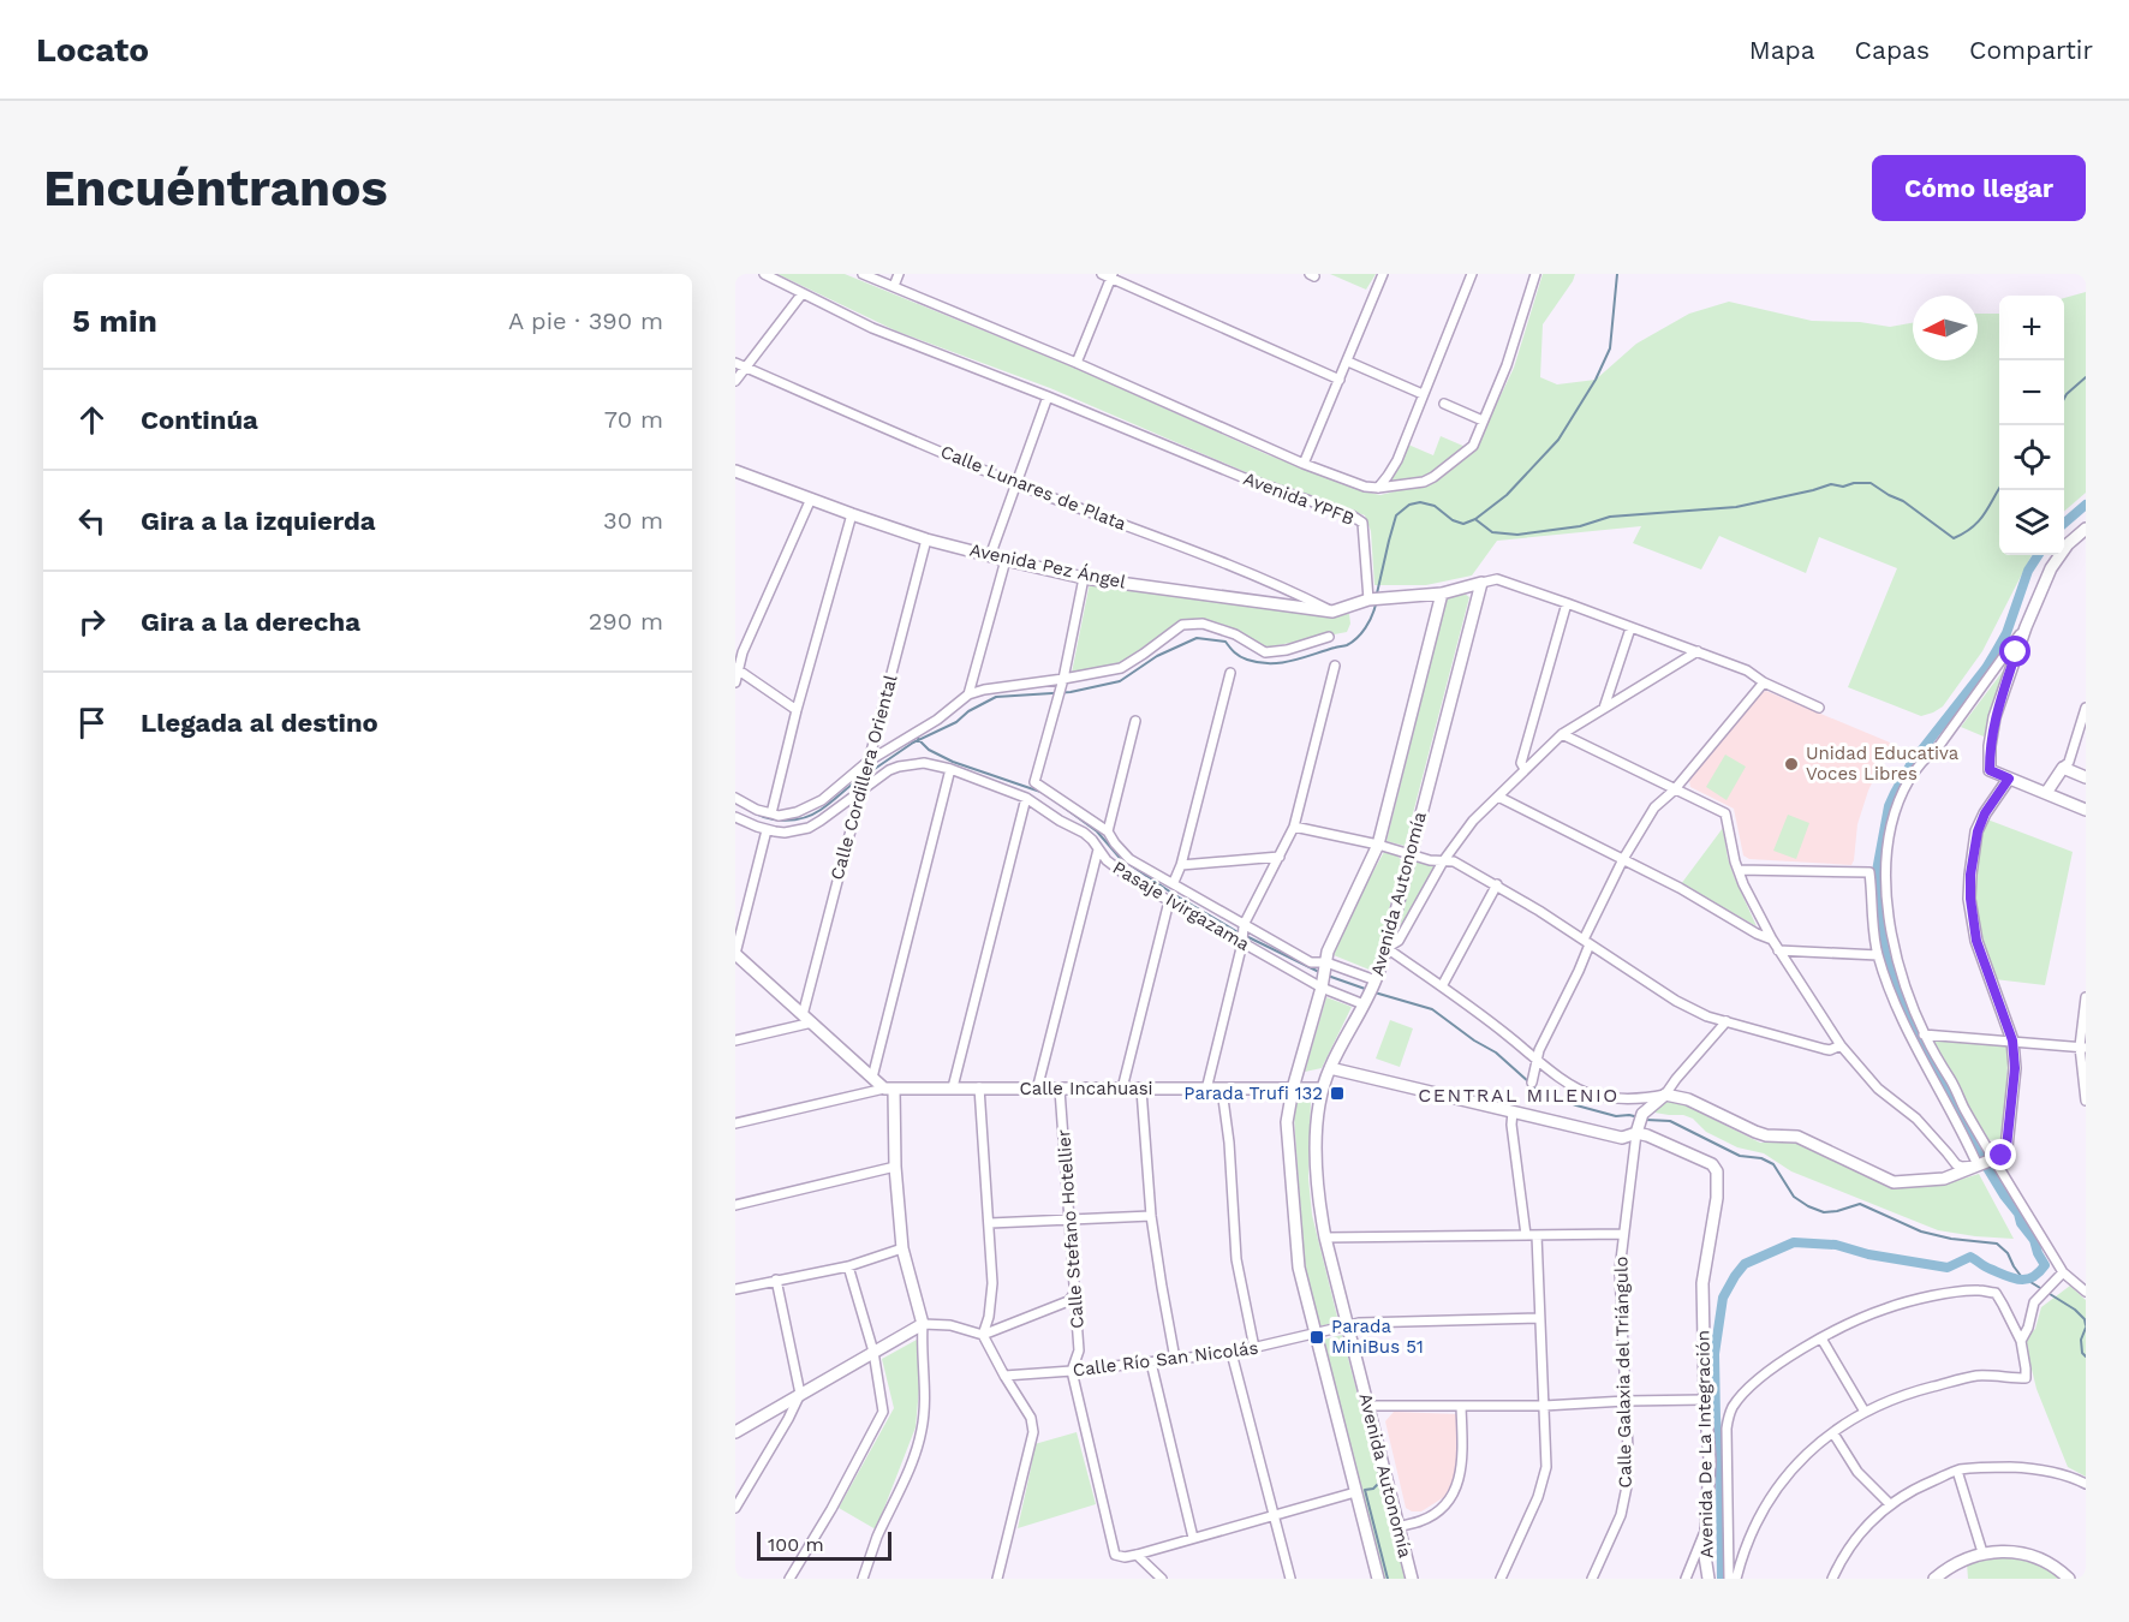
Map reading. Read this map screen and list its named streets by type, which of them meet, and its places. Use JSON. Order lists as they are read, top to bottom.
{
  "streets": {
    "street": [
      "Calle Lunares de Plata",
      "Avenida YPFB",
      "Avenida Pez Ángel",
      "Calle Cordillera Oriental",
      "Avenida Autonomía",
      "Pasaje Ivirgazama",
      "Calle Incahuasi",
      "Calle Stefano Hotellier",
      "Calle Río San Nicolás",
      "Calle Galaxia del Triángulo",
      "Avenida De La Integración"
    ]
  },
  "crossings": [
    ["Calle Lunares de Plata", "Avenida Pez Ángel"],
    ["Avenida YPFB", "Avenida Pez Ángel"],
    ["Avenida Pez Ángel", "Calle Cordillera Oriental"],
    ["Calle Cordillera Oriental", "Pasaje Ivirgazama"],
    ["Avenida Autonomía", "Pasaje Ivirgazama"],
    ["Avenida Autonomía", "Calle Incahuasi"],
    ["Avenida Autonomía", "Calle Río San Nicolás"],
    ["Calle Incahuasi", "Calle Stefano Hotellier"],
    ["Calle Stefano Hotellier", "Calle Río San Nicolás"],
    ["Calle Galaxia del Triángulo", "Avenida De La Integración"]
  ],
  "districts": ["CENTRAL MILENIO"],
  "places": {
    "other": ["Unidad Educativa Voces Libres"],
    "transit": ["Parada Trufi 132", "Parada MiniBus 51"]
  },
  "scale_bar": "100 m",
  "north": "left",
  "page": {
    "header": "Locato",
    "nav": ["Mapa", "Capas", "Compartir"],
    "buttons": "Cómo llegar",
    "title": "Encuéntranos",
    "heading": ["5 min", "A pie · 390 m"],
    "map_buttons": ["+", "−"],
    "list": [
      ["Continúa", "70 m"],
      ["Gira a la izquierda", "30 m"],
      ["Gira a la derecha", "290 m"],
      "Llegada al destino"
    ],
    "scale": "100 m"
  }
}
